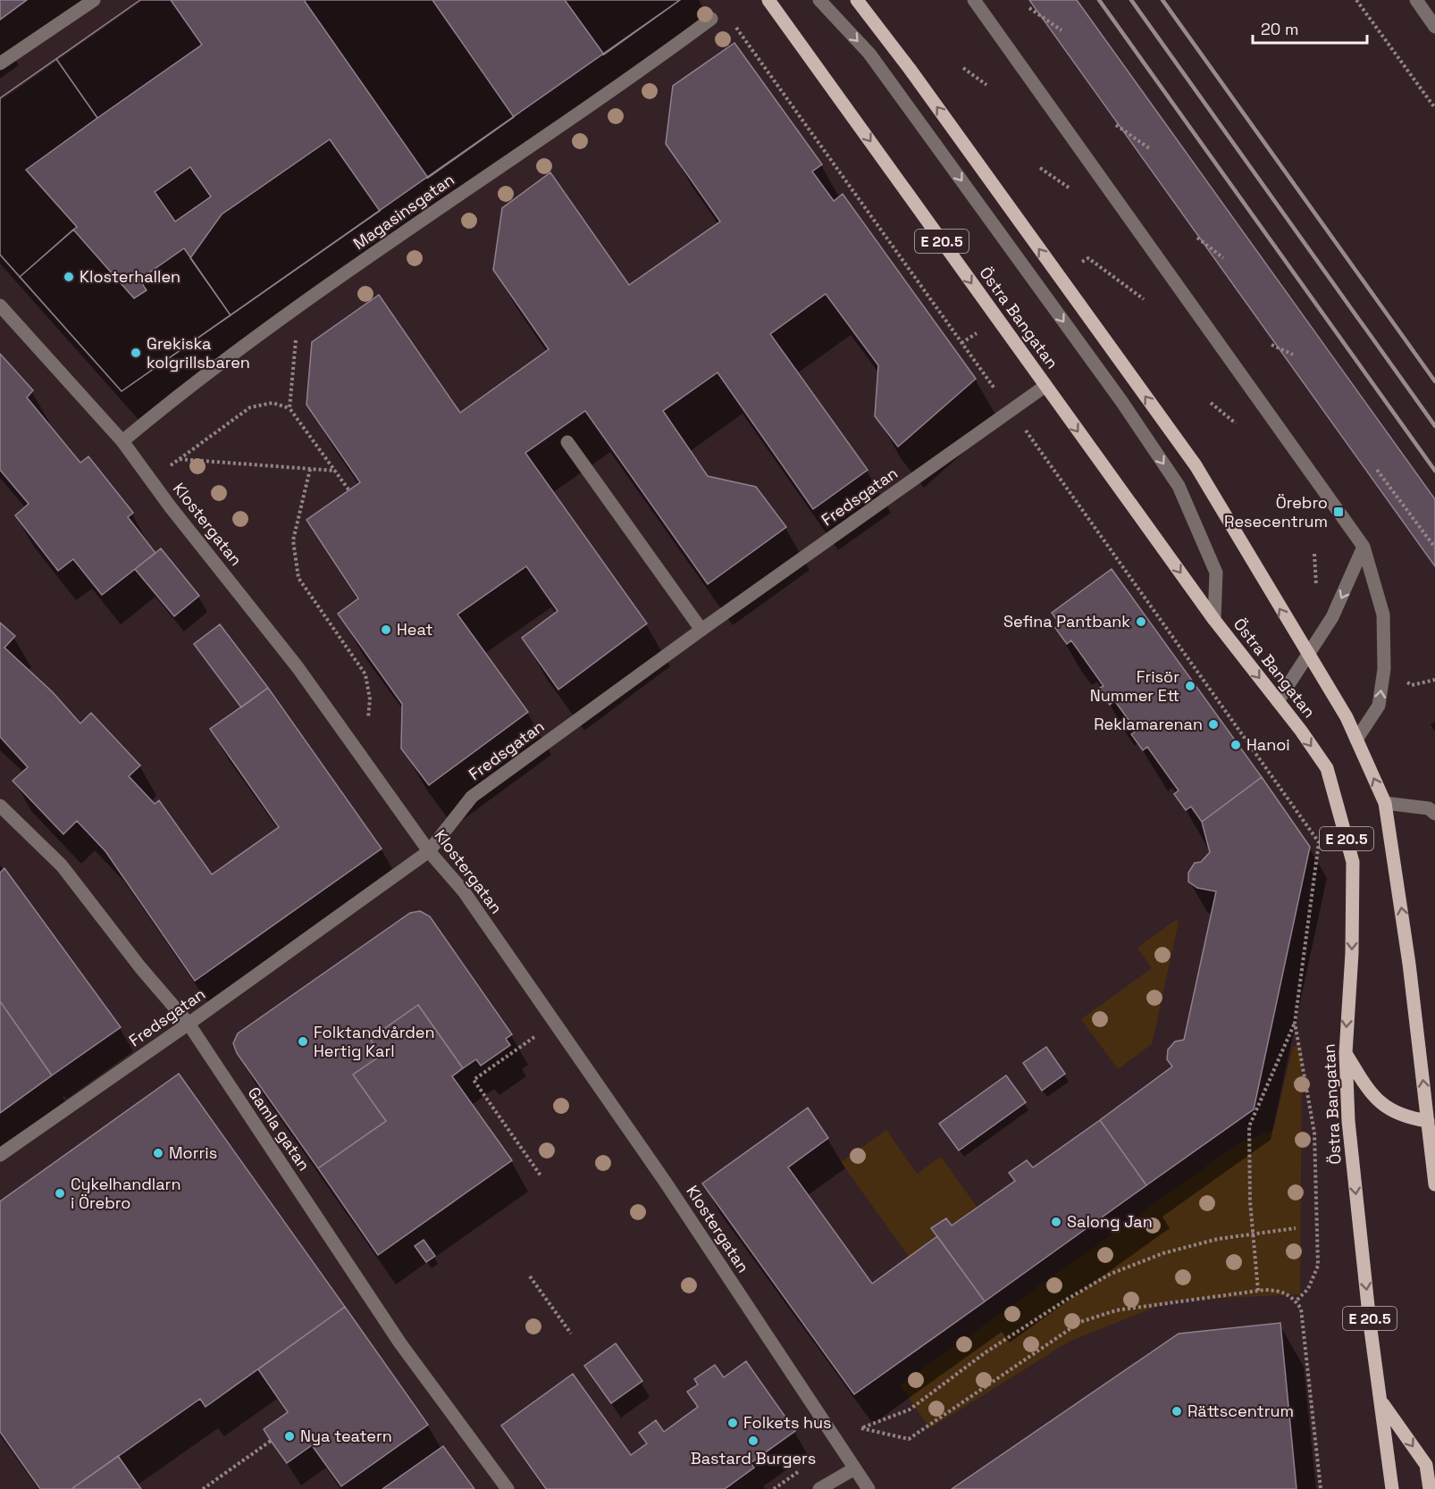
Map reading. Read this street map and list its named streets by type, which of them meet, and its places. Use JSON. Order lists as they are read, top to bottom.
{
  "streets": {
    "main road": ["E 20.5", "Östra Bangatan"],
    "street": [
      "Magasinsgatan",
      "Fredsgatan",
      "Klostergatan",
      "Gamla gatan"
    ]
  },
  "crossings": [
    ["Magasinsgatan", "Klostergatan"],
    ["Östra Bangatan", "Fredsgatan"],
    ["Fredsgatan", "Klostergatan"],
    ["Fredsgatan", "Gamla gatan"]
  ],
  "places": {
    "other": [
      "Klosterhallen",
      "Grekiska kolgrillsbaren",
      "Sefina Pantbank",
      "Heat",
      "Frisör Nummer Ett",
      "Reklamarenan",
      "Hanoi",
      "Folktandvården Hertig Karl",
      "Morris",
      "Cykelhandlarn i Örebro",
      "Salong Jan",
      "Rättscentrum",
      "Folkets hus",
      "Nya teatern",
      "Bastard Burgers"
    ],
    "transit": ["Örebro Resecentrum"]
  },
  "scale_bar": "20 m"
}
